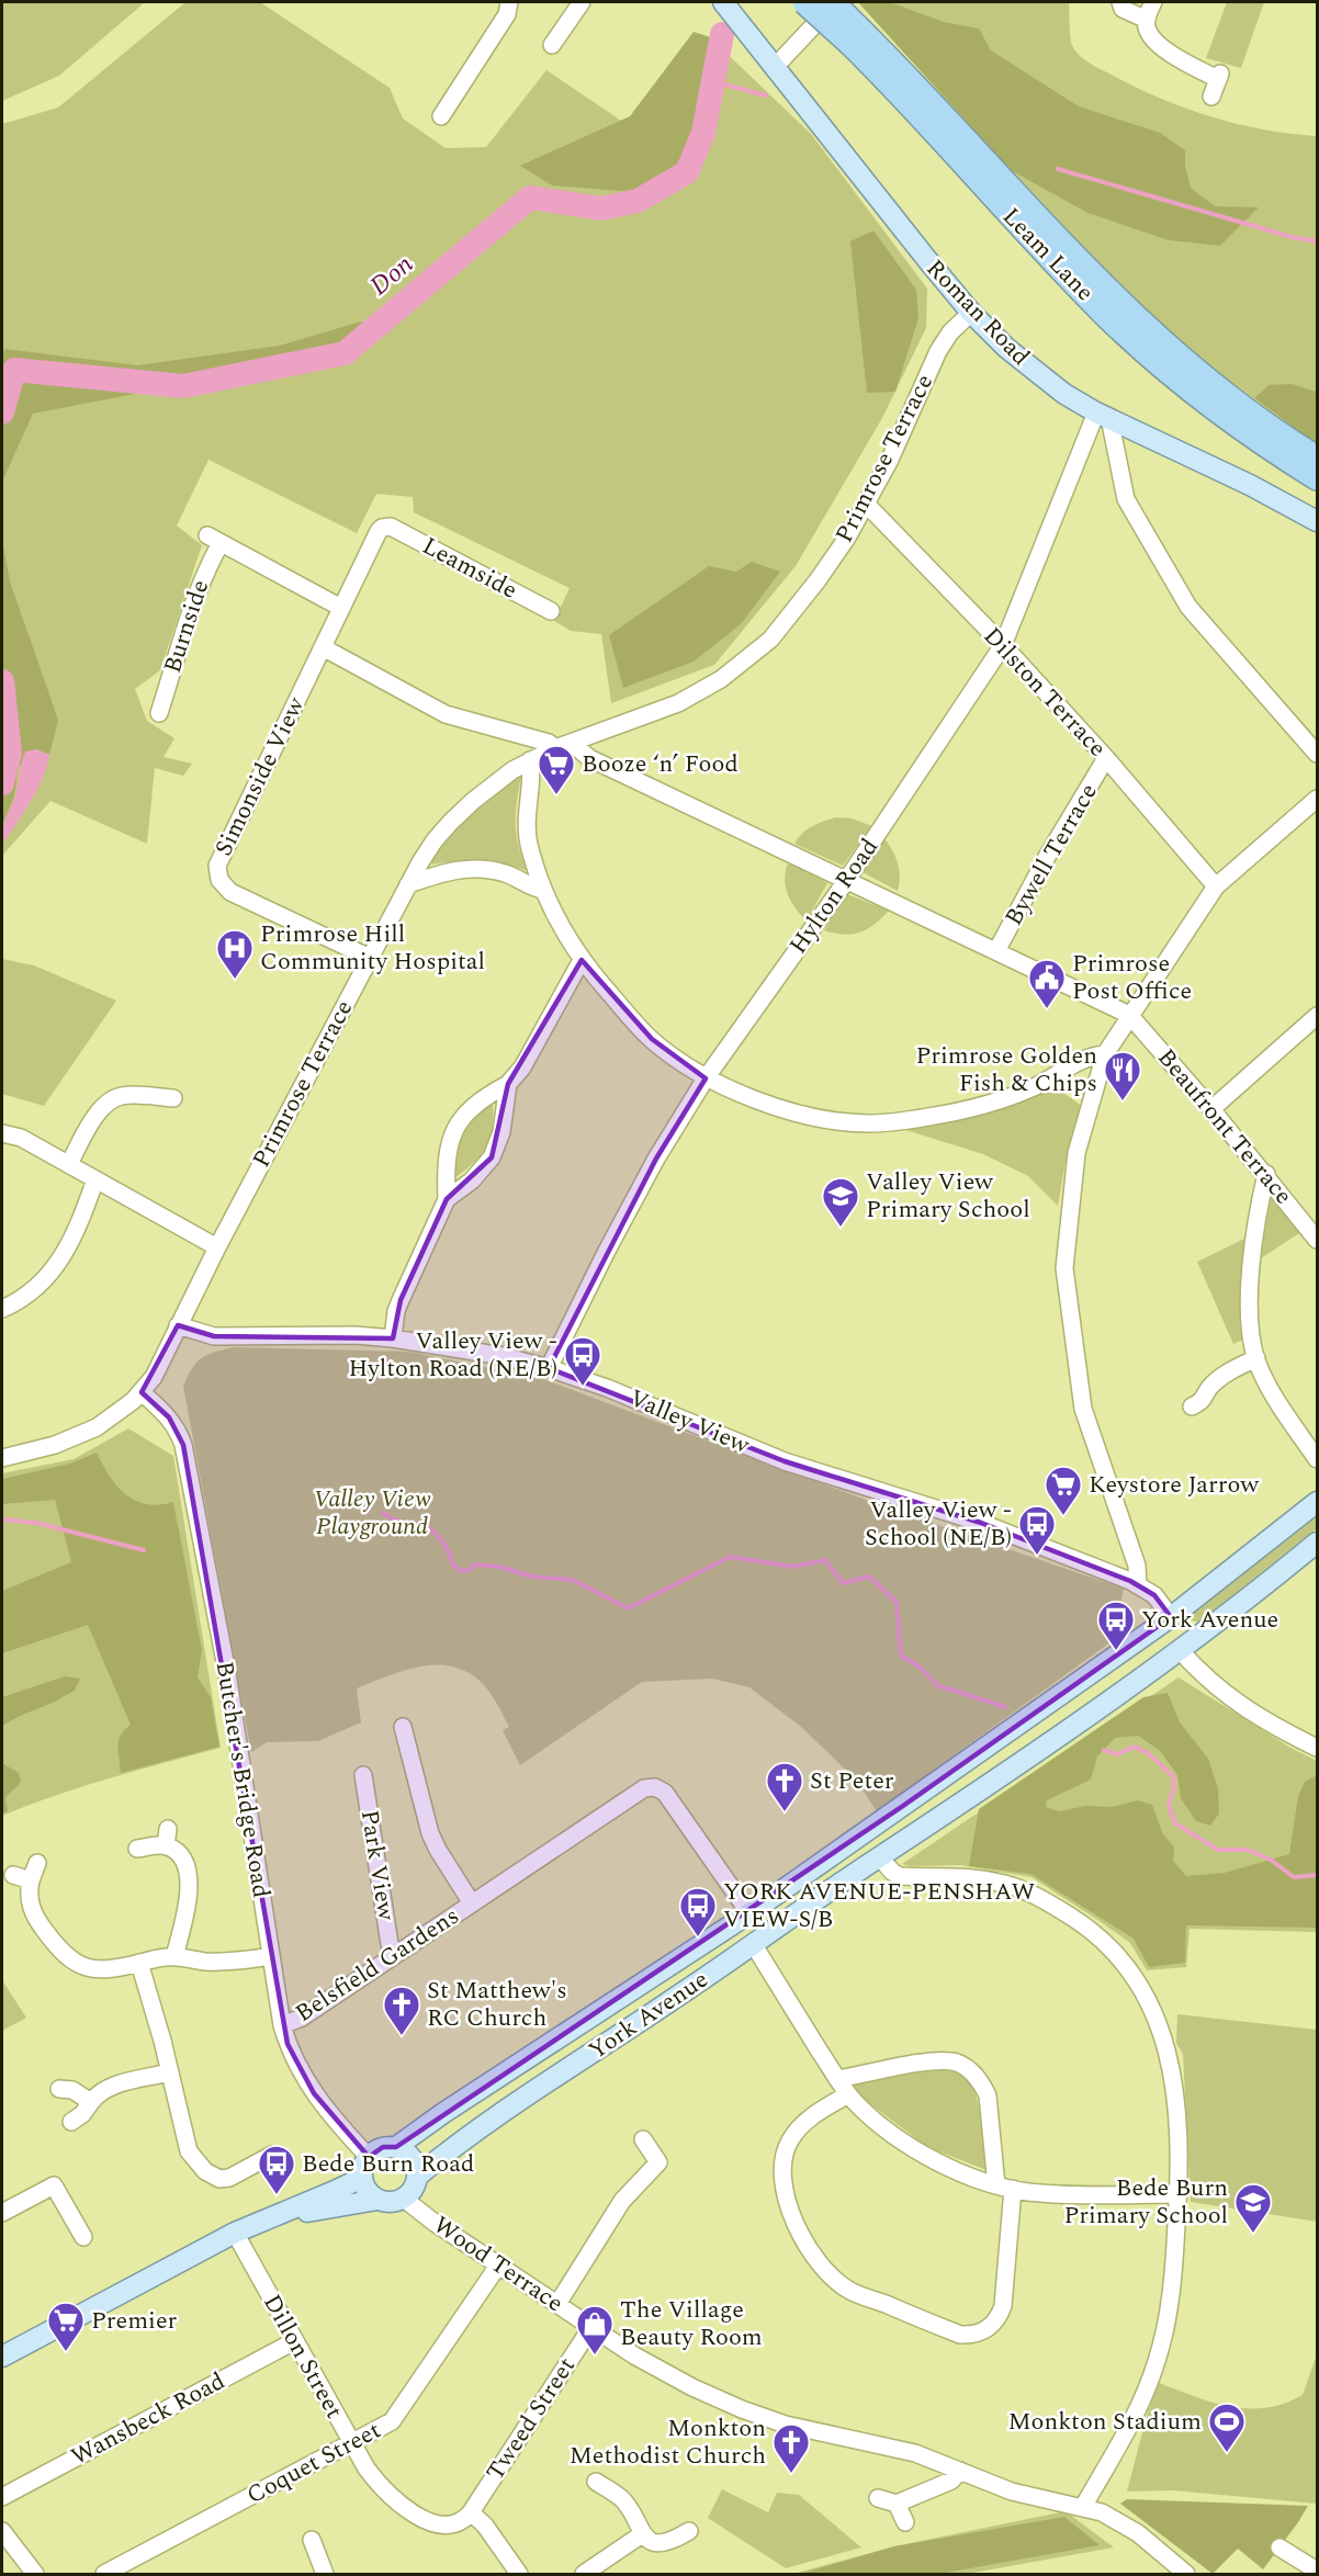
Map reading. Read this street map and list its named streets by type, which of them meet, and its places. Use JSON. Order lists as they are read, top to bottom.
{
  "streets": {
    "highway": ["Leam Lane"],
    "main road": ["Roman Road", "York Avenue"],
    "street": [
      "Primrose Terrace",
      "Leamside",
      "Burnside",
      "Dilston Terrace",
      "Simonside View",
      "Bywell Terrace",
      "Hylton Road",
      "Beaufront Terrace",
      "Valley View",
      "Butcher's Bridge Road",
      "Park View",
      "Belsfield Gardens",
      "Wood Terrace",
      "Dillon Street",
      "Wansbeck Road",
      "Tweed Street",
      "Coquet Street"
    ]
  },
  "crossings": [
    ["Roman Road", "Primrose Terrace"],
    ["Roman Road", "Hylton Road"],
    ["Primrose Terrace", "Dilston Terrace"],
    ["Primrose Terrace", "Simonside View"],
    ["Primrose Terrace", "Valley View"],
    ["Primrose Terrace", "Butcher's Bridge Road"],
    ["Leamside", "Simonside View"],
    ["Burnside", "Simonside View"],
    ["Dilston Terrace", "Bywell Terrace"],
    ["Dilston Terrace", "Hylton Road"],
    ["Hylton Road", "Valley View"],
    ["Valley View", "York Avenue"],
    ["Butcher's Bridge Road", "Belsfield Gardens"],
    ["Butcher's Bridge Road", "York Avenue"],
    ["Butcher's Bridge Road", "Wood Terrace"],
    ["Park View", "Belsfield Gardens"],
    ["Belsfield Gardens", "York Avenue"],
    ["York Avenue", "Wood Terrace"],
    ["Wood Terrace", "Tweed Street"],
    ["Wood Terrace", "Coquet Street"],
    ["Dillon Street", "Wansbeck Road"],
    ["Dillon Street", "Tweed Street"],
    ["Dillon Street", "Coquet Street"]
  ],
  "water": ["Don"],
  "parks": ["Valley View Playground"],
  "places": {
    "supermarket": ["Booze ‘n’ Food", "Keystore Jarrow", "Premier"],
    "hospital": ["Primrose Hill Community Hospital"],
    "public building": ["Primrose Post Office"],
    "restaurant": ["Primrose Golden Fish & Chips"],
    "school or university": ["Valley View Primary School", "Bede Burn Primary School"],
    "bus stop": [
      "Valley View - Hylton Road (NE/B)",
      "Valley View - School (NE/B)",
      "York Avenue",
      "YORK AVENUE-PENSHAW VIEW-S/B",
      "Bede Burn Road"
    ],
    "church": ["St Peter", "St Matthew's RC Church", "Monkton Methodist Church"],
    "shop": ["The Village Beauty Room"],
    "sports": ["Monkton Stadium"]
  }
}
